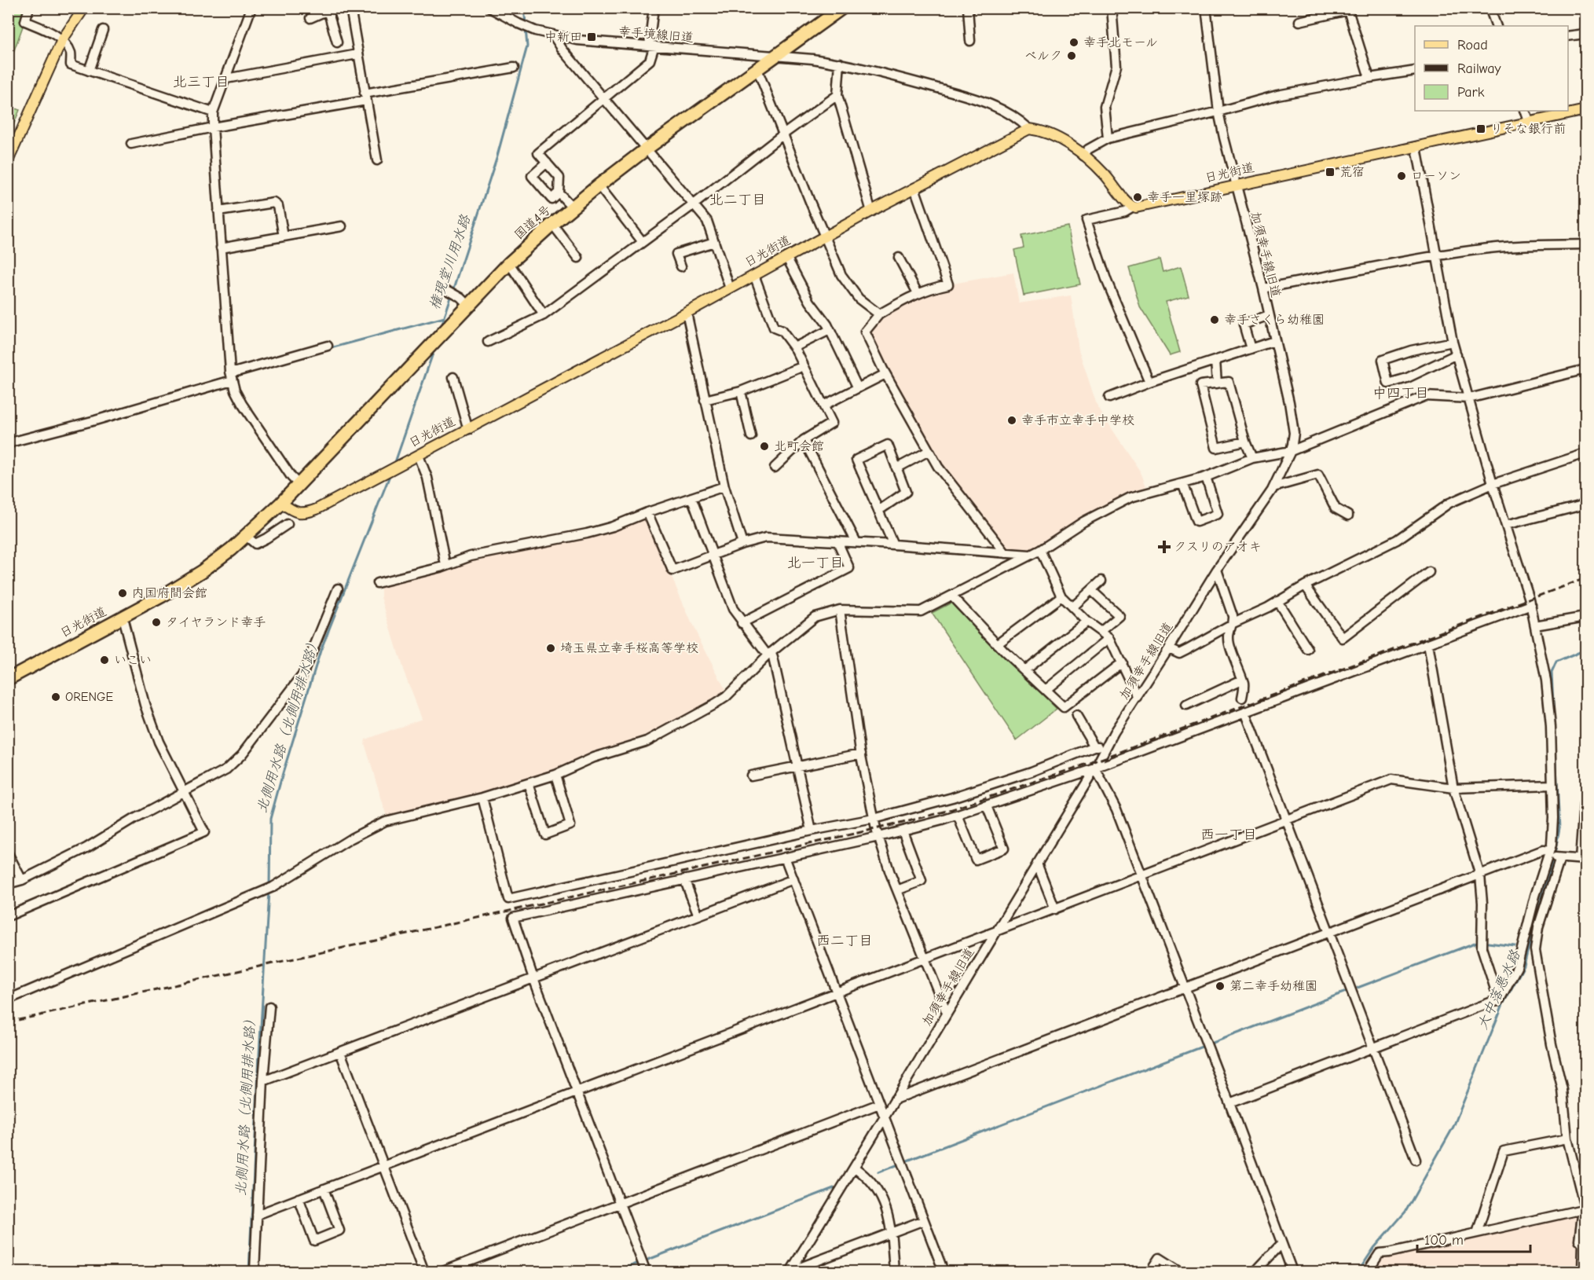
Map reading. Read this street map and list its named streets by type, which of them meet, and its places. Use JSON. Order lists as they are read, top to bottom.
{
  "streets": {
    "highway": ["日光街道", "国道4号"],
    "street": ["幸手境線旧道", "加須幸手線旧道"]
  },
  "crossings": [
    ["幸手境線旧道", "日光街道"],
    ["幸手境線旧道", "国道4号"],
    ["日光街道", "国道4号"],
    ["日光街道", "加須幸手線旧道"]
  ],
  "districts": [
    "北三丁目",
    "北二丁目",
    "中四丁目",
    "北一丁目",
    "西一丁目",
    "西二丁目"
  ],
  "water": ["権現堂川用水路", "北側用水路（北側用排水路）", "大中落悪水路"],
  "places": {
    "transit": ["中新田", "りそな銀行前", "荒宿"],
    "other": [
      "幸手北モール",
      "ベルク",
      "ローソン",
      "幸手一里塚跡",
      "幸手さくら幼稚園",
      "幸手市立幸手中学校",
      "北町会館",
      "内国府間会館",
      "タイヤランド幸手",
      "埼玉県立幸手桜高等学校",
      "いこい",
      "ORENGE",
      "第二幸手幼稚園"
    ],
    "health": ["クスリのアオキ"]
  },
  "legend": ["Road", "Railway", "Park"],
  "scale_bar": "100 m"
}
